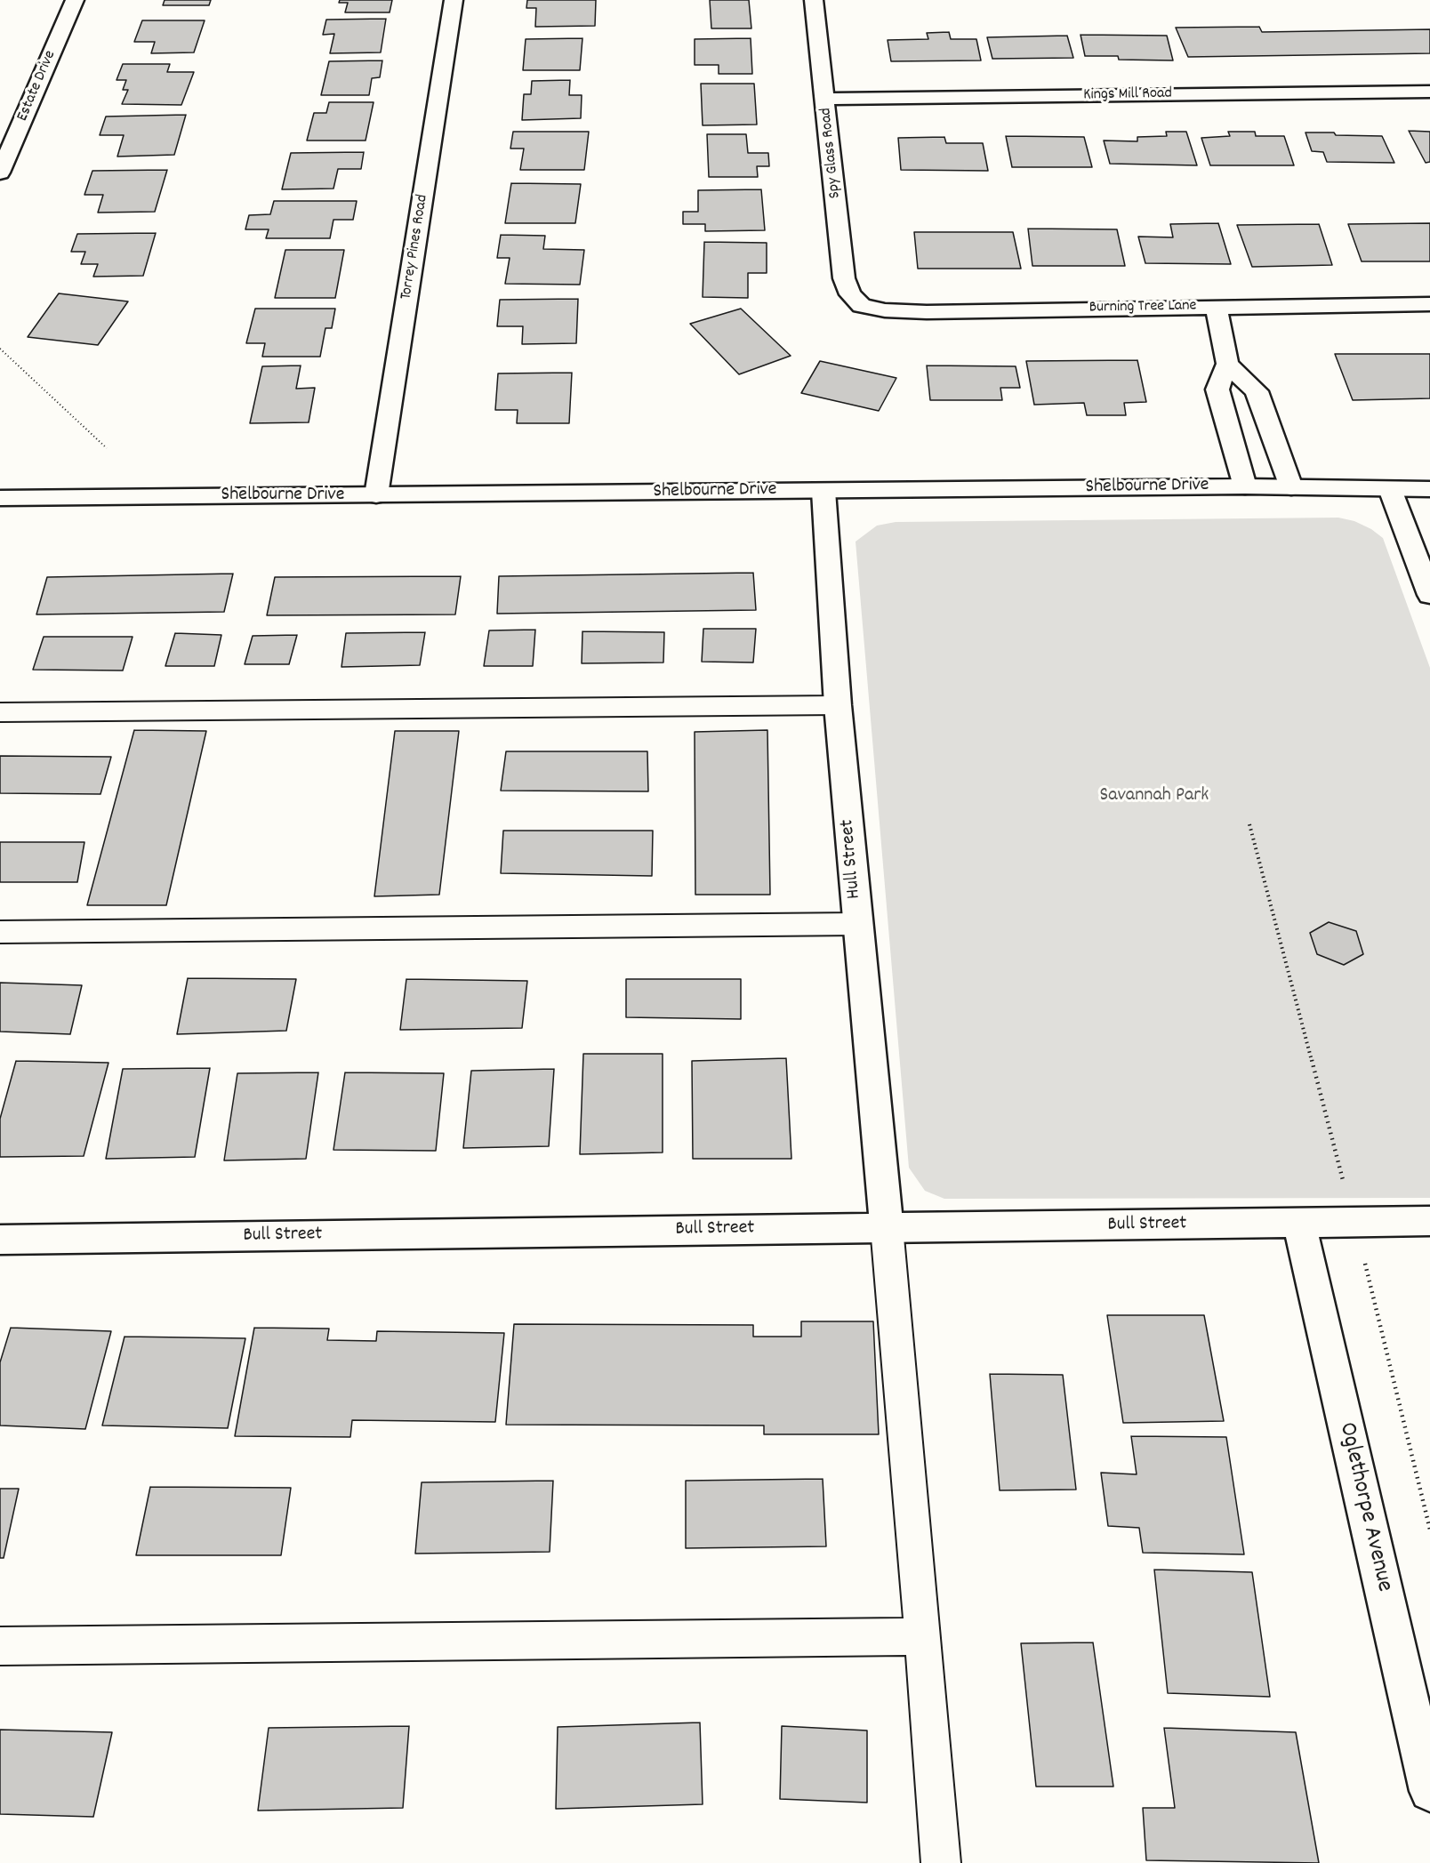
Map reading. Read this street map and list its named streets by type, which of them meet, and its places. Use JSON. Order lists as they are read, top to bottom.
{
  "streets": {
    "street": [
      "Estate Drive",
      "Kings Mill Road",
      "Spy Glass Road",
      "Torrey Pines Road",
      "Burning Tree Lane",
      "Shelbourne Drive",
      "Hull Street",
      "Bull Street",
      "Oglethorpe Avenue"
    ]
  },
  "crossings": [
    ["Kings Mill Road", "Spy Glass Road"],
    ["Spy Glass Road", "Burning Tree Lane"],
    ["Torrey Pines Road", "Shelbourne Drive"],
    ["Shelbourne Drive", "Hull Street"],
    ["Hull Street", "Bull Street"],
    ["Bull Street", "Oglethorpe Avenue"]
  ],
  "parks": ["Savannah Park"]
}
